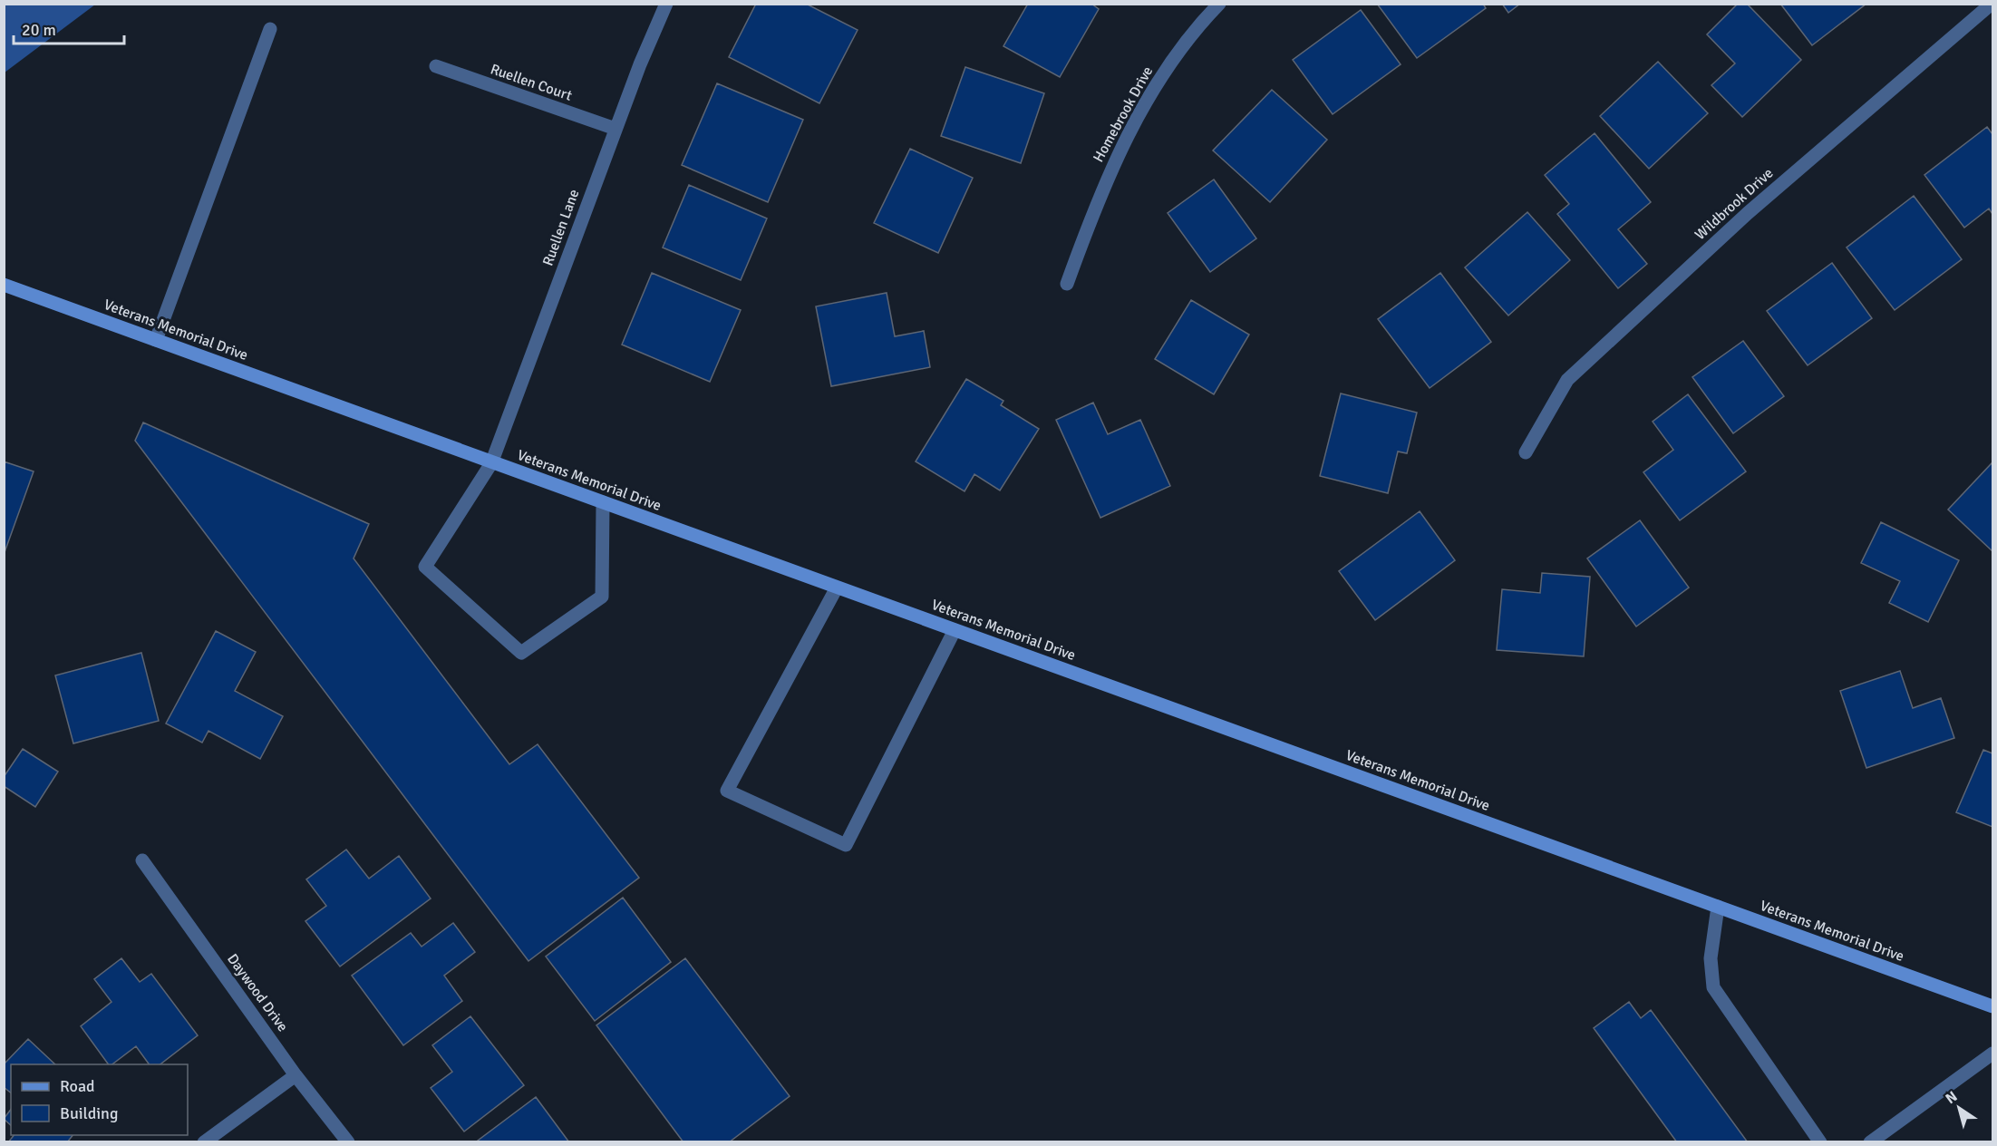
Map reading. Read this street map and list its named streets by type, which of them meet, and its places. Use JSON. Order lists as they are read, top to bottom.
{
  "streets": {
    "main road": ["Veterans Memorial Drive"],
    "street": [
      "Ruellen Court",
      "Homebrook Drive",
      "Wildbrook Drive",
      "Ruellen Lane",
      "Daywood Drive"
    ]
  },
  "crossings": [
    ["Ruellen Court", "Ruellen Lane"],
    ["Ruellen Lane", "Veterans Memorial Drive"]
  ],
  "legend": ["Road", "Building"],
  "scale_bar": "20 m",
  "north": "top left"
}
